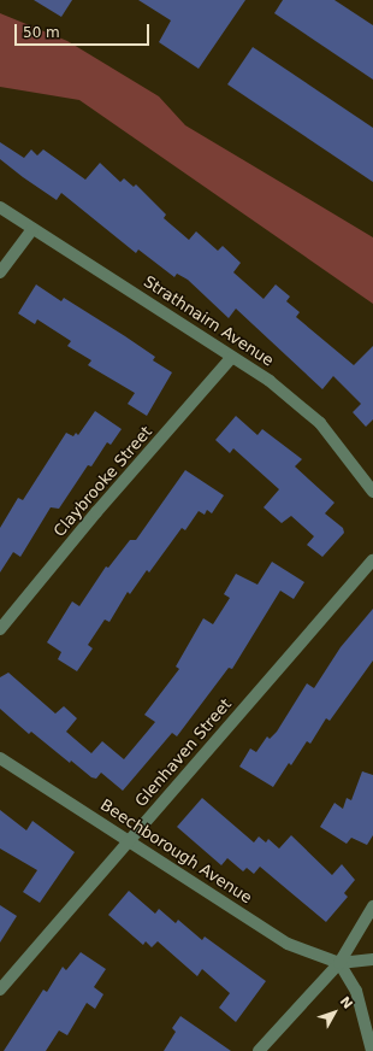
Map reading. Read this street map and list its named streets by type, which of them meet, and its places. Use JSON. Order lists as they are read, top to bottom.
{
  "streets": {
    "street": [
      "Strathnairn Avenue",
      "Claybrooke Street",
      "Glenhaven Street",
      "Beechborough Avenue"
    ]
  },
  "crossings": [
    ["Strathnairn Avenue", "Claybrooke Street"],
    ["Glenhaven Street", "Beechborough Avenue"]
  ],
  "scale_bar": "50 m",
  "north": "top right"
}
